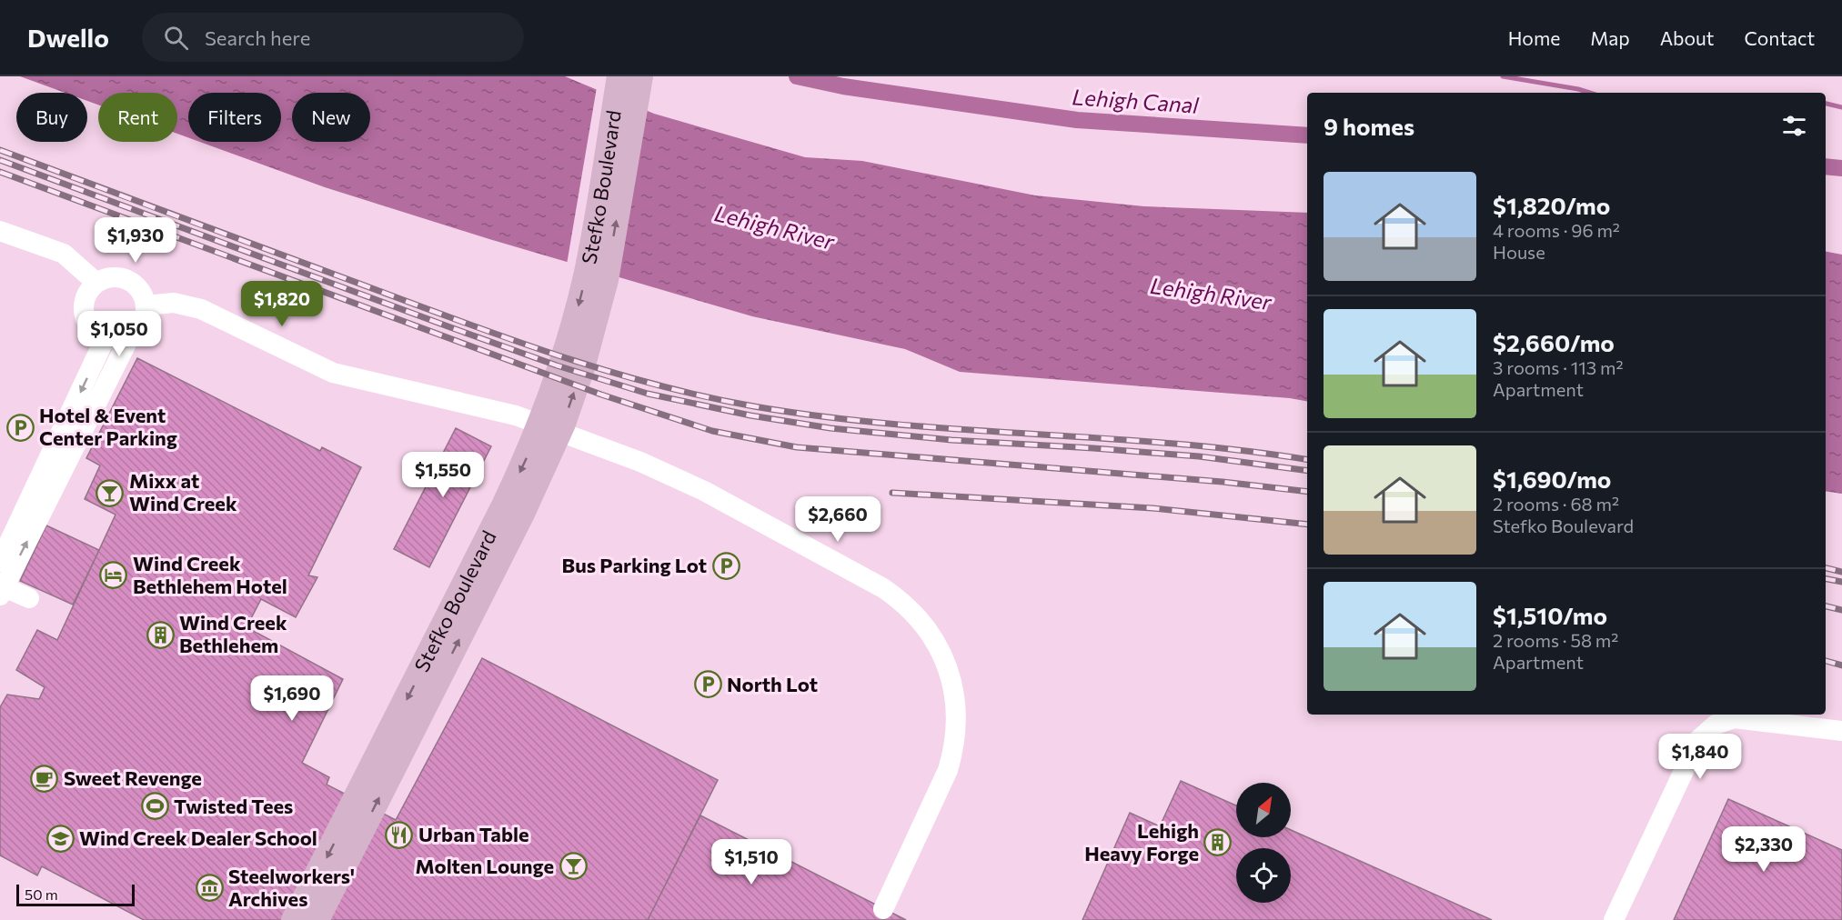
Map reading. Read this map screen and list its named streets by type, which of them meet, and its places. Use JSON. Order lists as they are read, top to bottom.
{
  "streets": {
    "main road": ["Stefko Boulevard"]
  },
  "water": ["Lehigh Canal", "Lehigh River"],
  "places": {
    "parking": ["Hotel & Event Center Parking", "Bus Parking Lot", "North Lot"],
    "bar": ["Mixx at Wind Creek", "Molten Lounge"],
    "hotel": ["Wind Creek Bethlehem Hotel"],
    "building": ["Wind Creek Bethlehem", "Lehigh Heavy Forge"],
    "cafe": ["Sweet Revenge"],
    "sports": ["Twisted Tees"],
    "restaurant": ["Urban Table"],
    "school or university": ["Wind Creek Dealer School"],
    "museum": ["Steelworkers' Archives"]
  },
  "scale_bar": "50 m",
  "north": "top right",
  "page": {
    "header": "Dwello",
    "search": "Search here",
    "nav": [
      "Home",
      "Map",
      "About",
      "Contact"
    ],
    "chip": [
      "Buy",
      "Rent",
      "Filters",
      "New"
    ],
    "heading": "9 homes",
    "list": [
      {
        "name": "$1,820/mo",
        "note": "4 rooms · 96 m² · House"
      },
      {
        "name": "$2,660/mo",
        "note": "3 rooms · 113 m² · Apartment"
      },
      {
        "name": "$1,690/mo",
        "note": "2 rooms · 68 m² · Stefko Boulevard"
      },
      {
        "name": "$1,510/mo",
        "note": "2 rooms · 58 m² · Apartment"
      }
    ],
    "price": [
      "$1,930",
      "$1,820",
      "$1,050",
      "$1,550",
      "$2,660",
      "$1,690",
      "$1,840",
      "$2,330",
      "$1,510"
    ],
    "scale": "50 m"
  }
}
